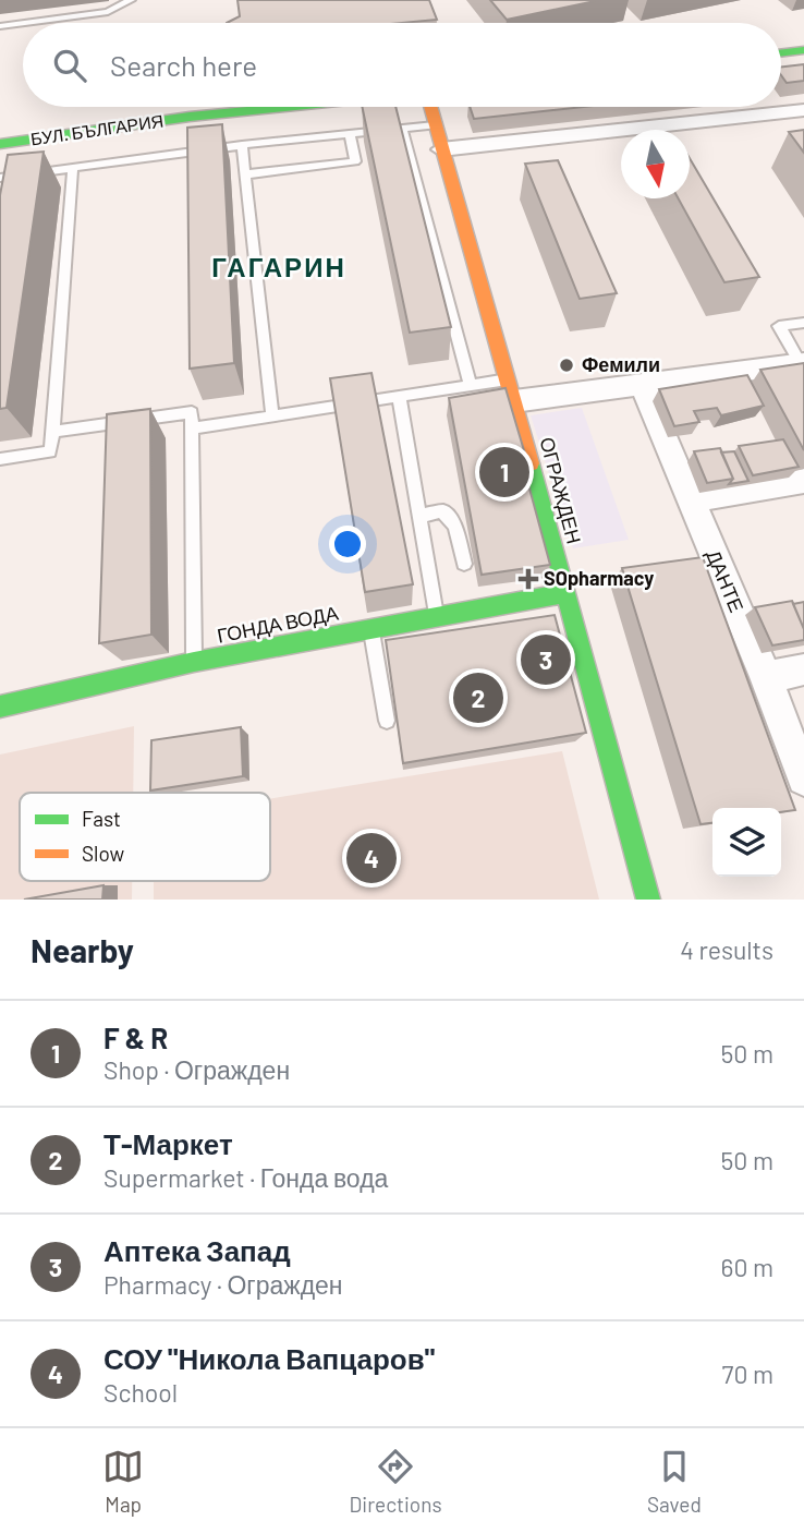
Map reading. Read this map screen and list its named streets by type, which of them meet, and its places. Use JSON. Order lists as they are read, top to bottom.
{
  "streets": {
    "street": [
      "БУЛ. БЪЛГАРИЯ",
      "ОГРАЖДЕН",
      "ДАНТЕ",
      "ГОНДА ВОДА"
    ]
  },
  "crossings": [
    ["ОГРАЖДЕН", "ГОНДА ВОДА"]
  ],
  "districts": ["ГАГАРИН"],
  "places": {
    "other": ["Фемили"],
    "health": ["SOpharmacy"]
  },
  "legend": ["Fast", "Slow"],
  "north": "bottom",
  "page": {
    "search": "Search here",
    "pins": [
      "1",
      "3",
      "2",
      "4"
    ],
    "heading": ["Nearby", "4 results"],
    "list": [
      {
        "mark": "1",
        "name": "F & R",
        "note": "Shop · Огражден",
        "value": "50 m"
      },
      {
        "mark": "2",
        "name": "Т-Маркет",
        "note": "Supermarket · Гонда вода",
        "value": "50 m"
      },
      {
        "mark": "3",
        "name": "Аптека Запад",
        "note": "Pharmacy · Огражден",
        "value": "60 m"
      },
      {
        "mark": "4",
        "name": "СОУ \"Никола Вапцаров\"",
        "note": "School",
        "value": "70 m"
      }
    ],
    "nav": ["Map", "Directions", "Saved"]
  }
}
